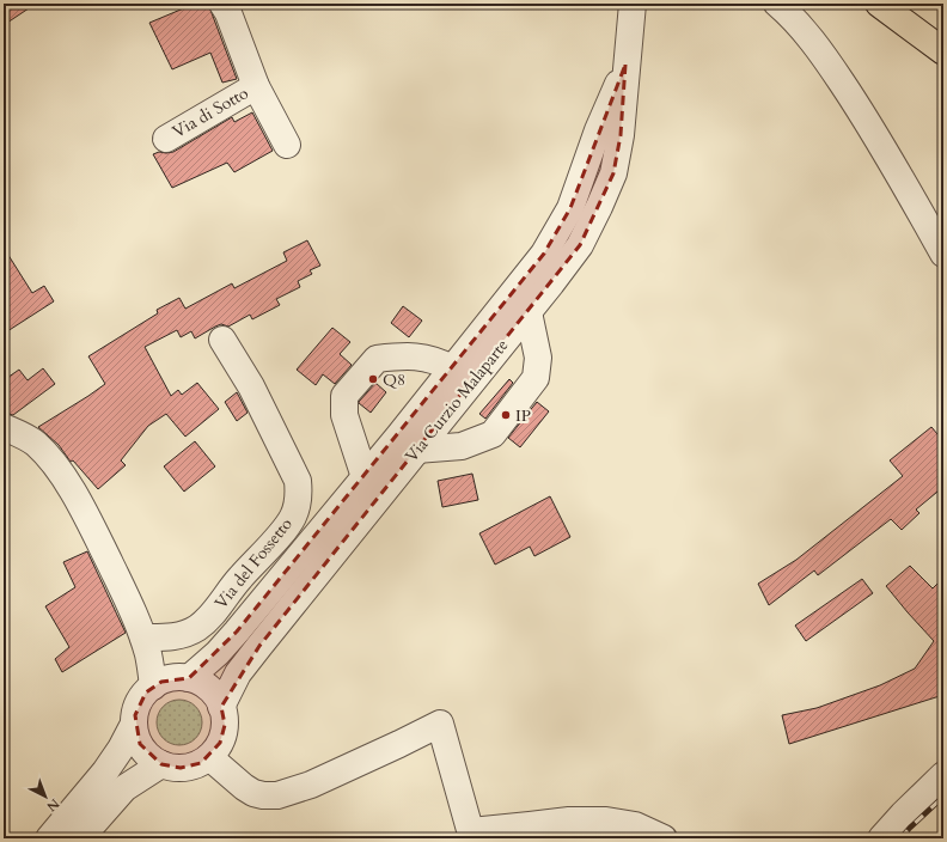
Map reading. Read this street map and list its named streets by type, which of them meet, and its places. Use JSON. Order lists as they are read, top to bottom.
{
  "streets": {
    "street": ["Via di Sotto", "Via Curzio Malaparte", "Via del Fossetto"]
  },
  "places": ["Q8", "IP"],
  "north": "bottom right"
}
